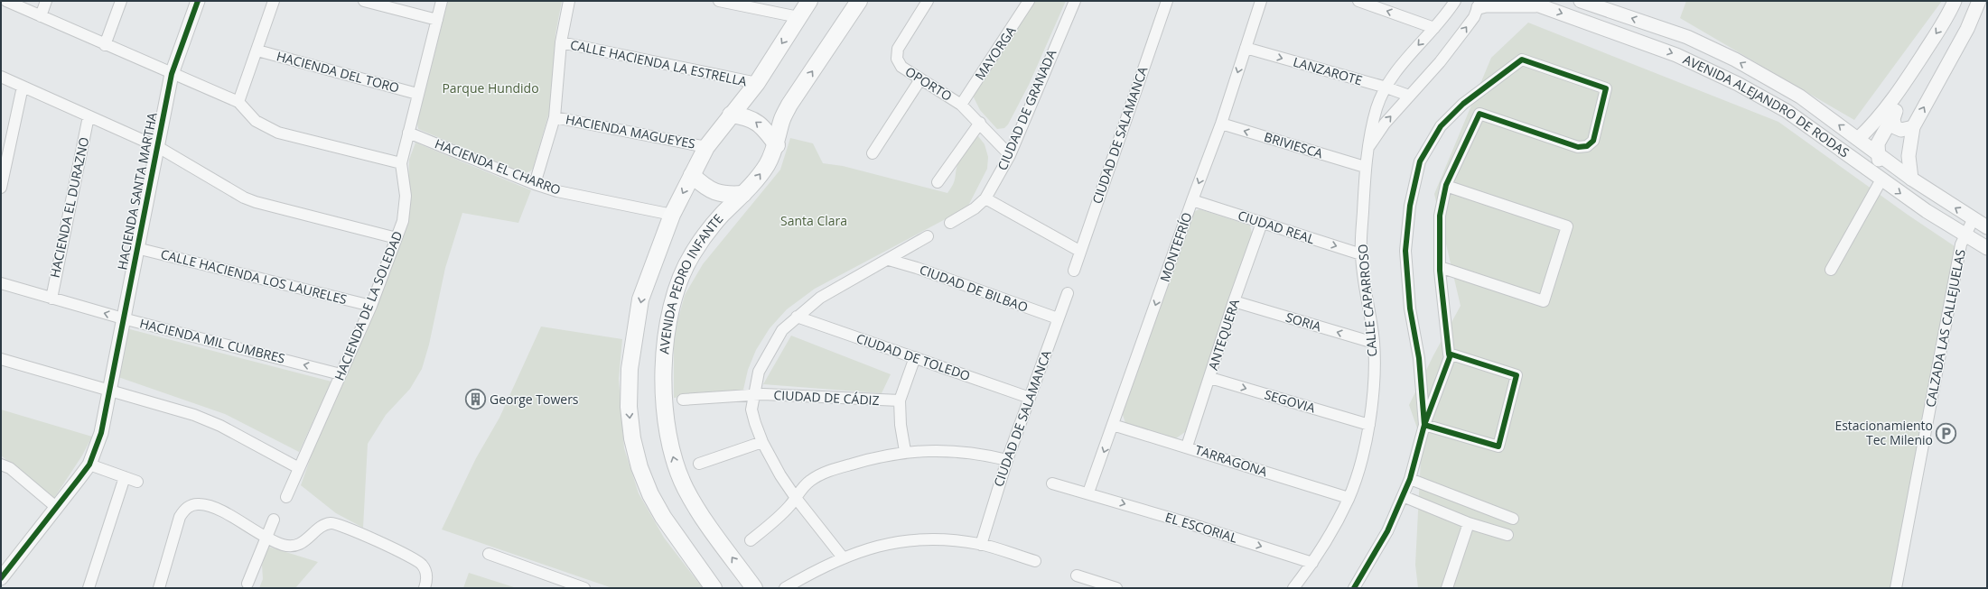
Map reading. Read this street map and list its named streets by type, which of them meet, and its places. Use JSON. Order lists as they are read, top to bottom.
{
  "streets": {
    "main road": ["AVENIDA PEDRO INFANTE"],
    "street": [
      "MAYORGA",
      "CALLE HACIENDA LA ESTRELLA",
      "LANZAROTE",
      "HACIENDA DEL TORO",
      "OPORTO",
      "AVENIDA ALEJANDRO DE RODAS",
      "CIUDAD DE GRANADA",
      "HACIENDA MAGUEYES",
      "CIUDAD DE SALAMANCA",
      "BRIVIESCA",
      "HACIENDA EL CHARRO",
      "HACIENDA SANTA MARTHA",
      "HACIENDA EL DURAZNO",
      "CIUDAD REAL",
      "MONTEFRÍO",
      "CALLE HACIENDA LOS LAURELES",
      "CIUDAD DE BILBAO",
      "CALLE CAPARROSO",
      "HACIENDA DE LA SOLEDAD",
      "SORIA",
      "CALZADA LAS CALLEJUELAS",
      "ANTEQUERA",
      "HACIENDA MIL CUMBRES",
      "CIUDAD DE TOLEDO",
      "CIUDAD DE CÁDIZ",
      "SEGOVIA",
      "TARRAGONA",
      "EL ESCORIAL"
    ]
  },
  "crossings": [
    ["MAYORGA", "OPORTO"],
    ["LANZAROTE", "MONTEFRÍO"],
    ["LANZAROTE", "CALLE CAPARROSO"],
    ["HACIENDA DEL TORO", "HACIENDA DE LA SOLEDAD"],
    ["OPORTO", "CIUDAD DE GRANADA"],
    ["AVENIDA ALEJANDRO DE RODAS", "CALZADA LAS CALLEJUELAS"],
    ["HACIENDA MAGUEYES", "AVENIDA PEDRO INFANTE"],
    ["CIUDAD DE SALAMANCA", "CIUDAD DE BILBAO"],
    ["CIUDAD DE SALAMANCA", "CIUDAD DE TOLEDO"],
    ["BRIVIESCA", "MONTEFRÍO"],
    ["BRIVIESCA", "CALLE CAPARROSO"],
    ["HACIENDA EL CHARRO", "HACIENDA DE LA SOLEDAD"],
    ["HACIENDA SANTA MARTHA", "CALLE HACIENDA LOS LAURELES"],
    ["HACIENDA SANTA MARTHA", "HACIENDA MIL CUMBRES"],
    ["HACIENDA EL DURAZNO", "HACIENDA MIL CUMBRES"],
    ["CIUDAD REAL", "MONTEFRÍO"],
    ["CIUDAD REAL", "CALLE CAPARROSO"],
    ["CIUDAD REAL", "ANTEQUERA"],
    ["MONTEFRÍO", "TARRAGONA"],
    ["MONTEFRÍO", "EL ESCORIAL"],
    ["CALLE HACIENDA LOS LAURELES", "HACIENDA DE LA SOLEDAD"],
    ["CALLE CAPARROSO", "SORIA"],
    ["CALLE CAPARROSO", "SEGOVIA"],
    ["CALLE CAPARROSO", "TARRAGONA"],
    ["CALLE CAPARROSO", "EL ESCORIAL"],
    ["HACIENDA DE LA SOLEDAD", "HACIENDA MIL CUMBRES"],
    ["SORIA", "ANTEQUERA"],
    ["ANTEQUERA", "SEGOVIA"],
    ["ANTEQUERA", "TARRAGONA"]
  ],
  "one_way": [
    "BRIVIESCA",
    "CIUDAD REAL",
    "MONTEFRÍO",
    "AVENIDA PEDRO INFANTE",
    "SORIA",
    "SEGOVIA",
    "EL ESCORIAL"
  ],
  "parks": ["Parque Hundido", "Santa Clara"],
  "places": {
    "building": ["George Towers"],
    "parking": ["Estacionamiento Tec Milenio"]
  }
}
